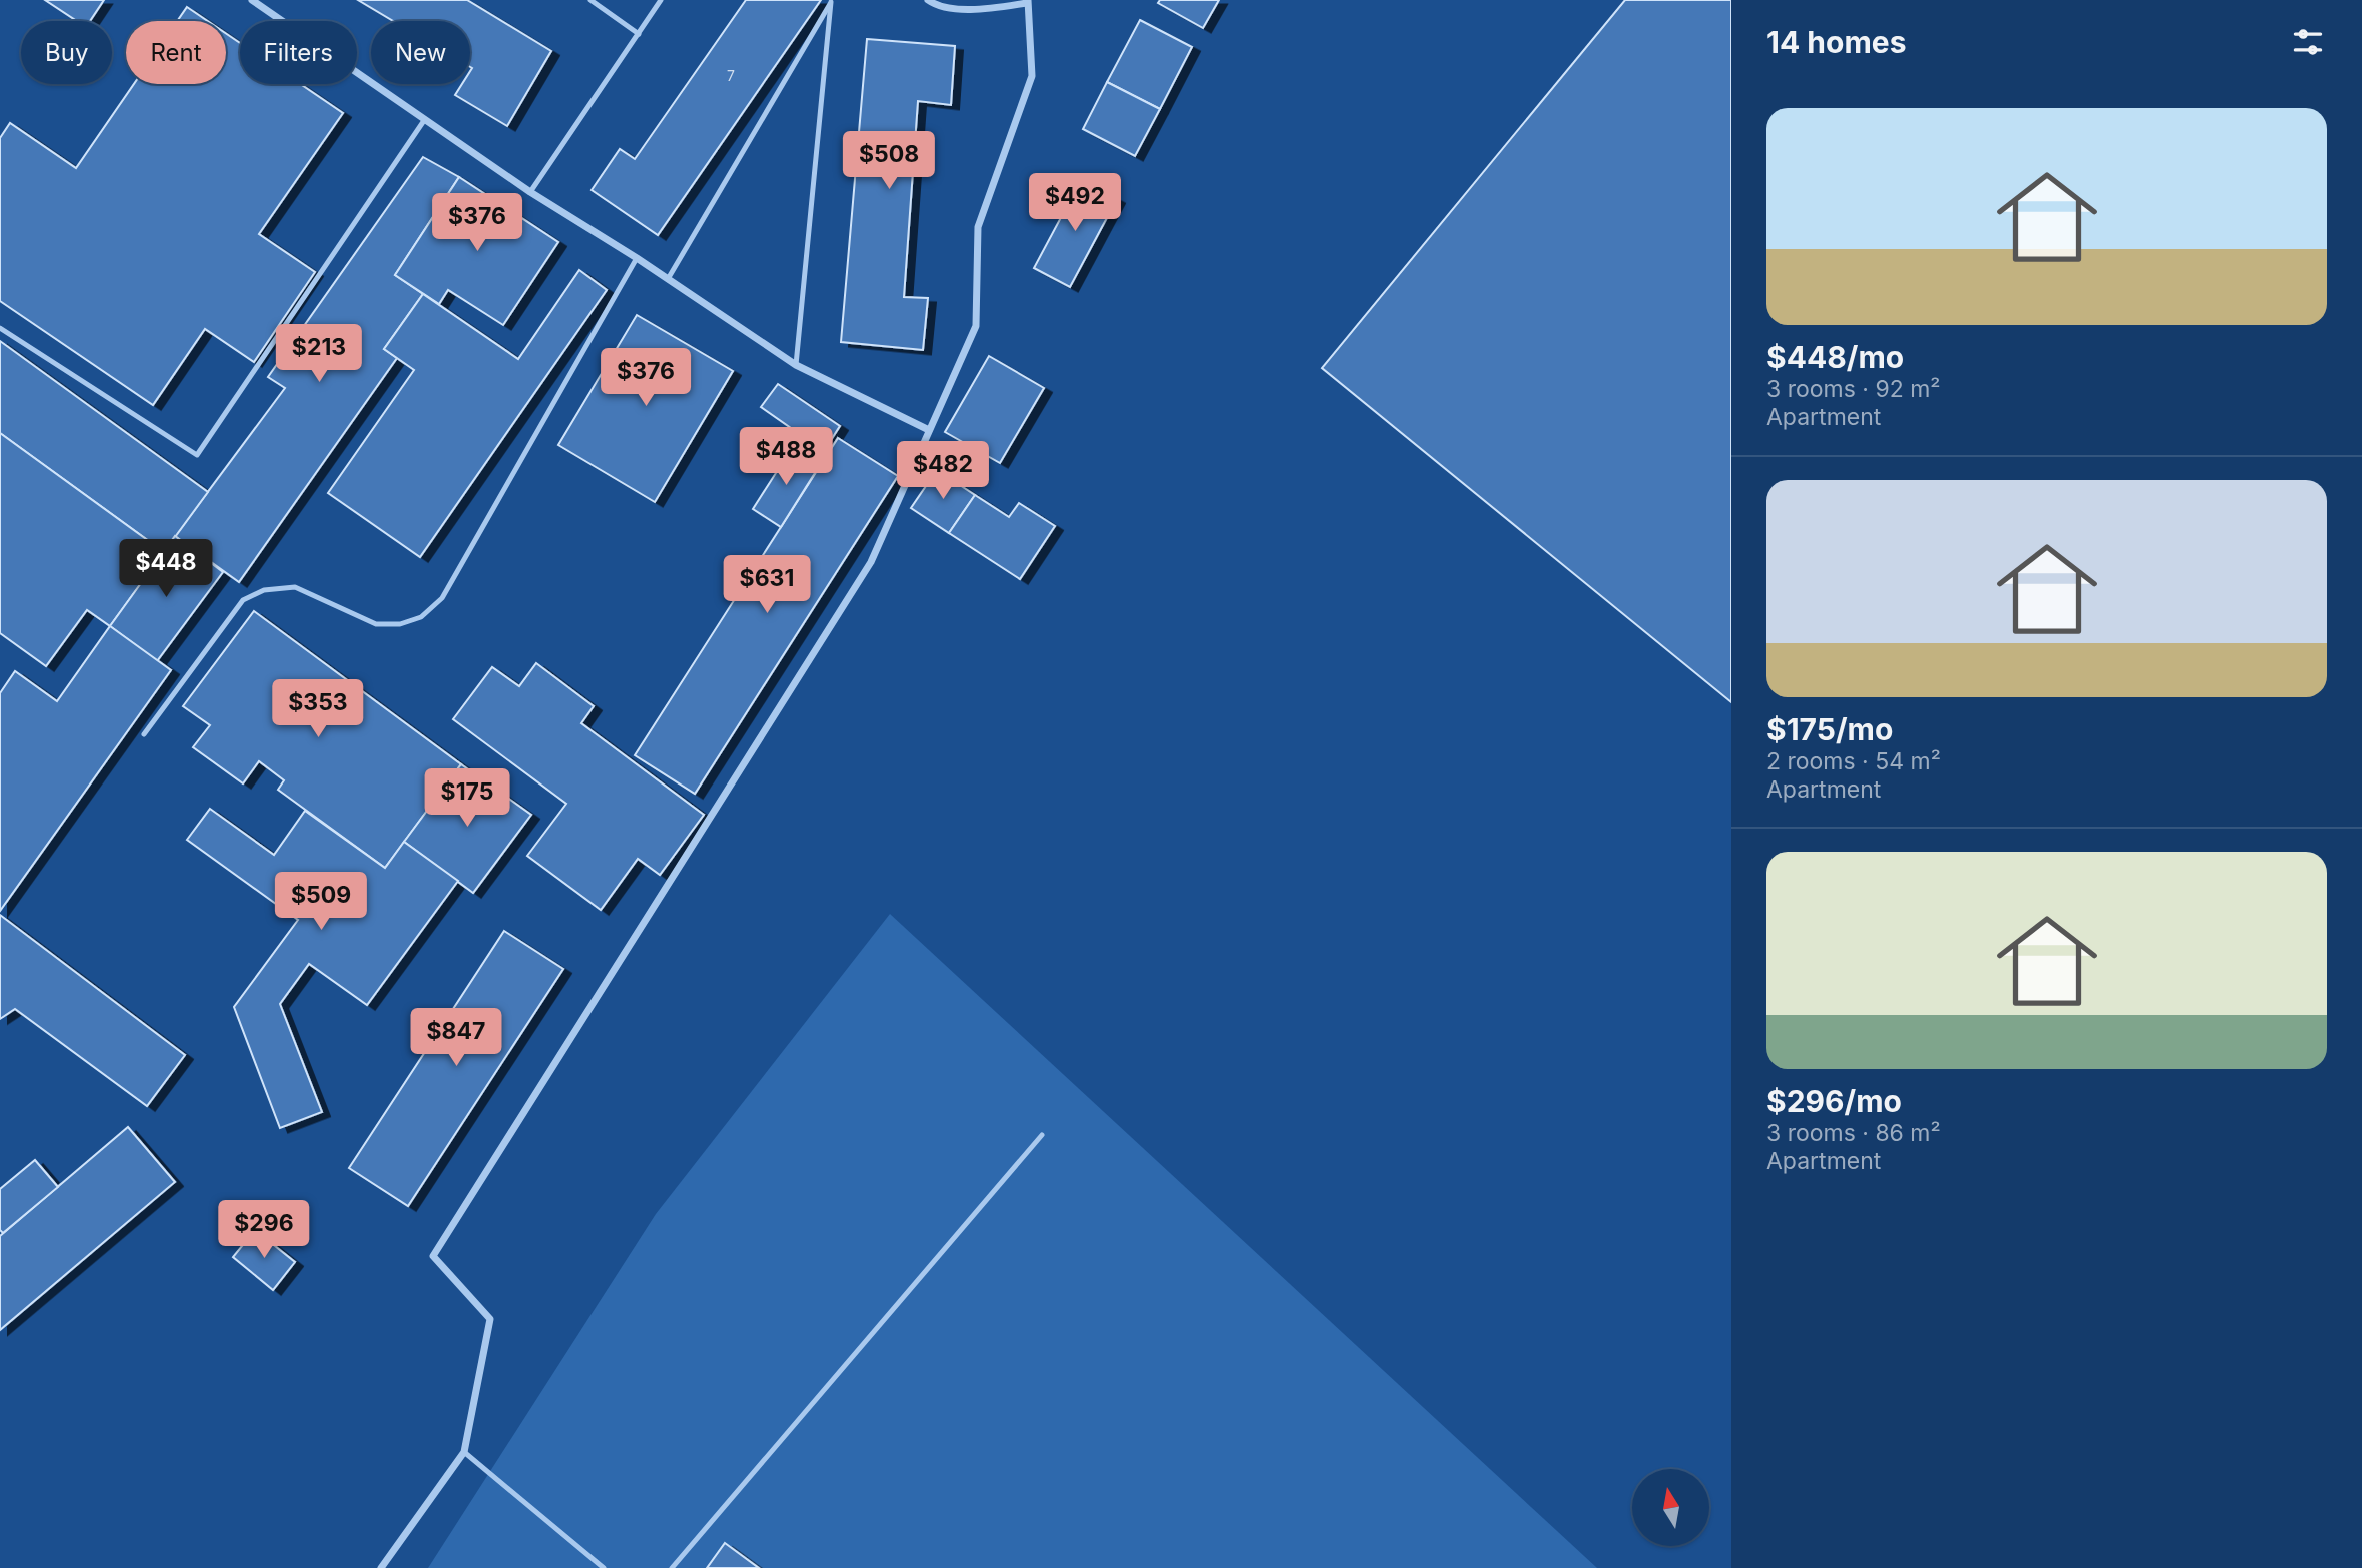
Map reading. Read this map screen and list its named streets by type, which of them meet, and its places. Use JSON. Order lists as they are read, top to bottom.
{
  "house_numbers": ["7"],
  "north": "top",
  "page": {
    "heading": "14 homes",
    "chip": [
      "Buy",
      "Rent",
      "Filters",
      "New"
    ],
    "list": [
      {
        "name": "$448/mo",
        "note": "3 rooms · 92 m² · Apartment"
      },
      {
        "name": "$175/mo",
        "note": "2 rooms · 54 m² · Apartment"
      },
      {
        "name": "$296/mo",
        "note": "3 rooms · 86 m² · Apartment"
      }
    ],
    "price": [
      "$508",
      "$492",
      "$376",
      "$213",
      "$376",
      "$488",
      "$482",
      "$448",
      "$631",
      "$353",
      "$175",
      "$509",
      "$847",
      "$296"
    ]
  }
}
